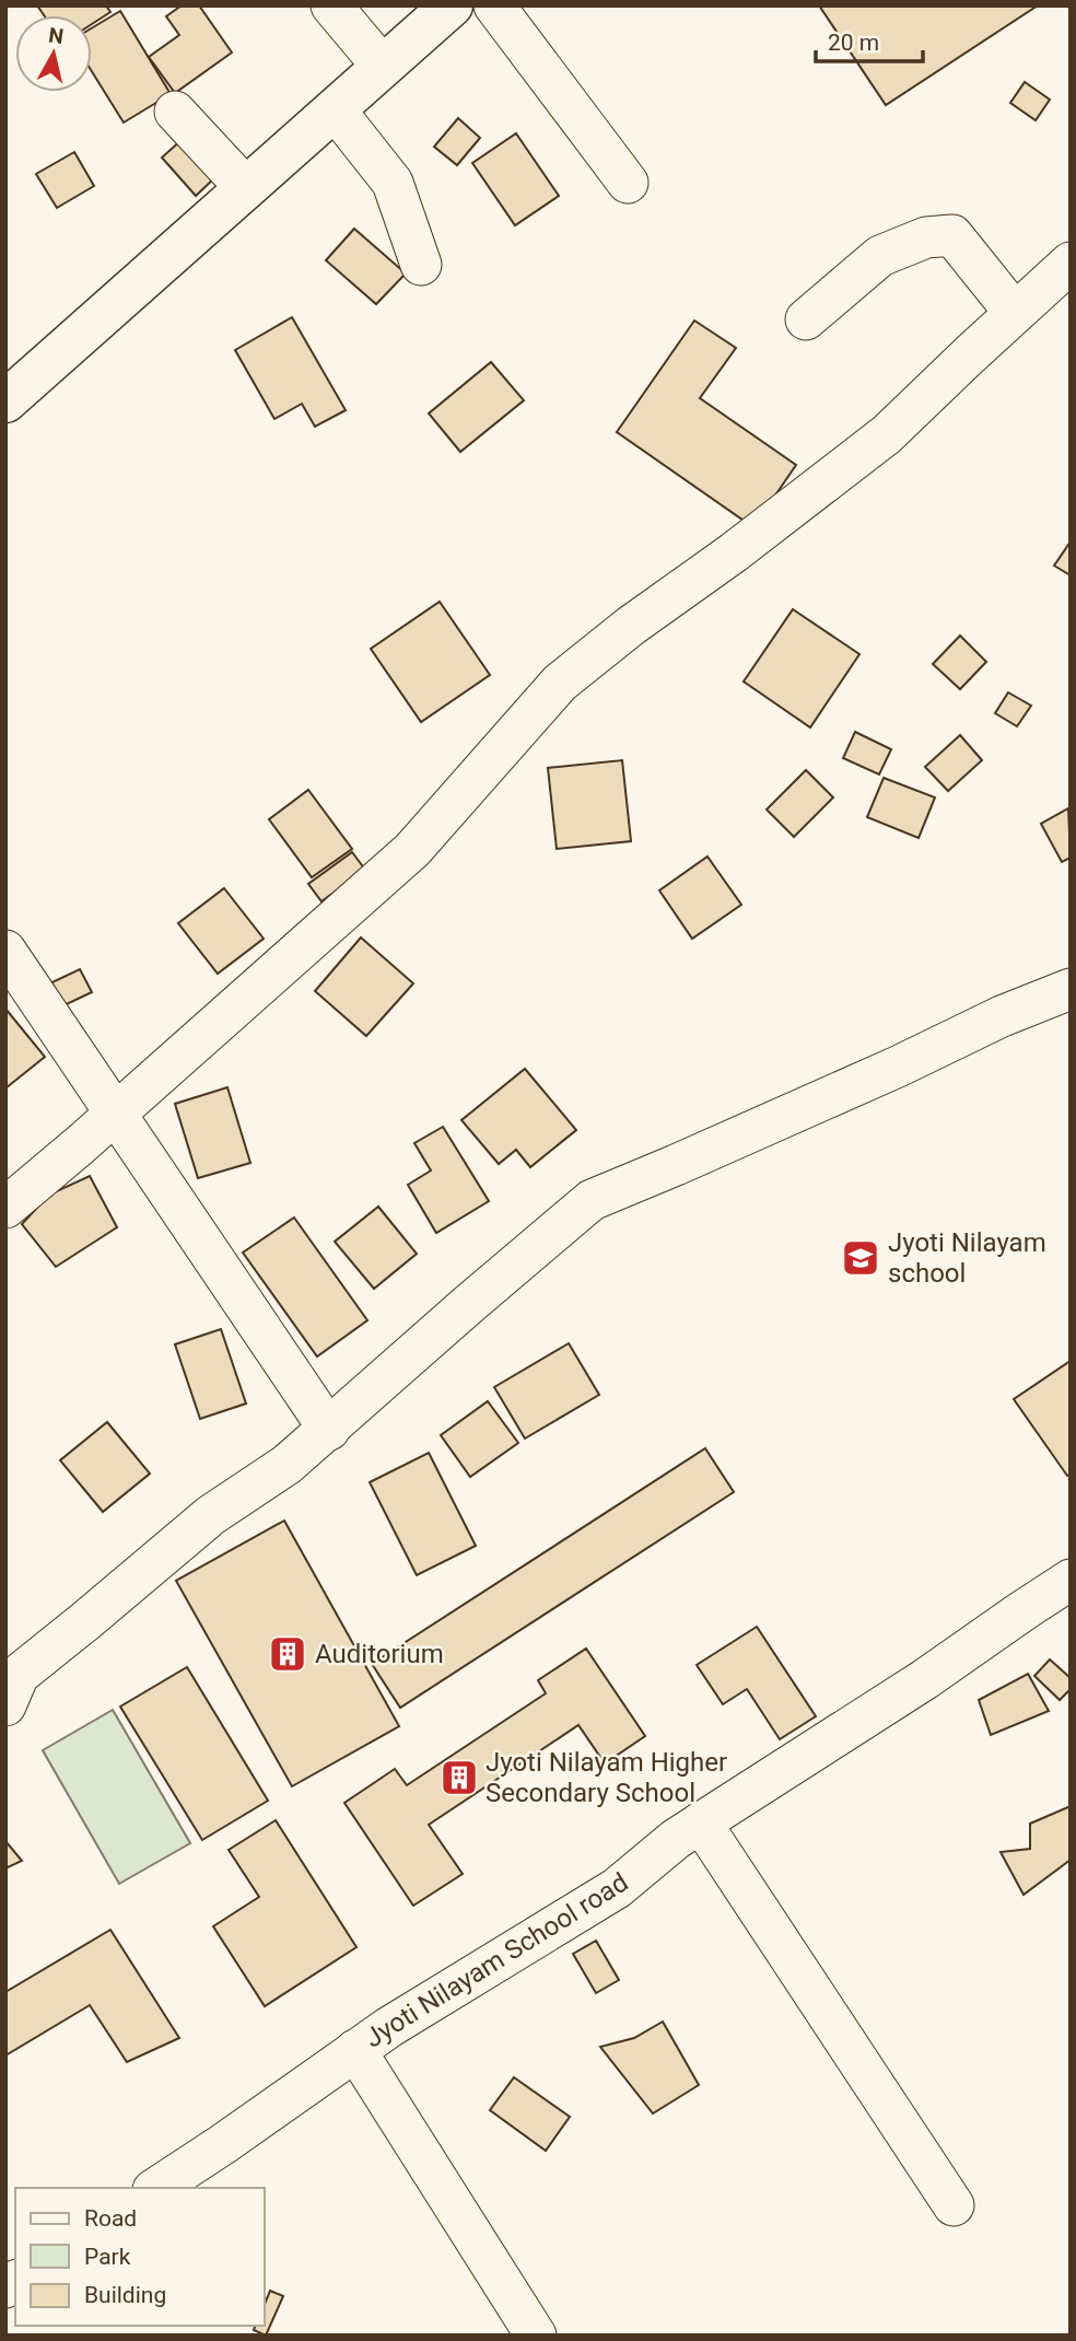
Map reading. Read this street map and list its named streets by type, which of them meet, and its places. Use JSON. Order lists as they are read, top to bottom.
{
  "streets": {
    "street": ["Jyoti Nilayam School road"]
  },
  "places": {
    "school or university": ["Jyoti Nilayam school"],
    "building": ["Auditorium", "Jyoti Nilayam Higher Secondary School"]
  },
  "legend": ["Road", "Park", "Building"],
  "scale_bar": "20 m",
  "north": "top"
}
